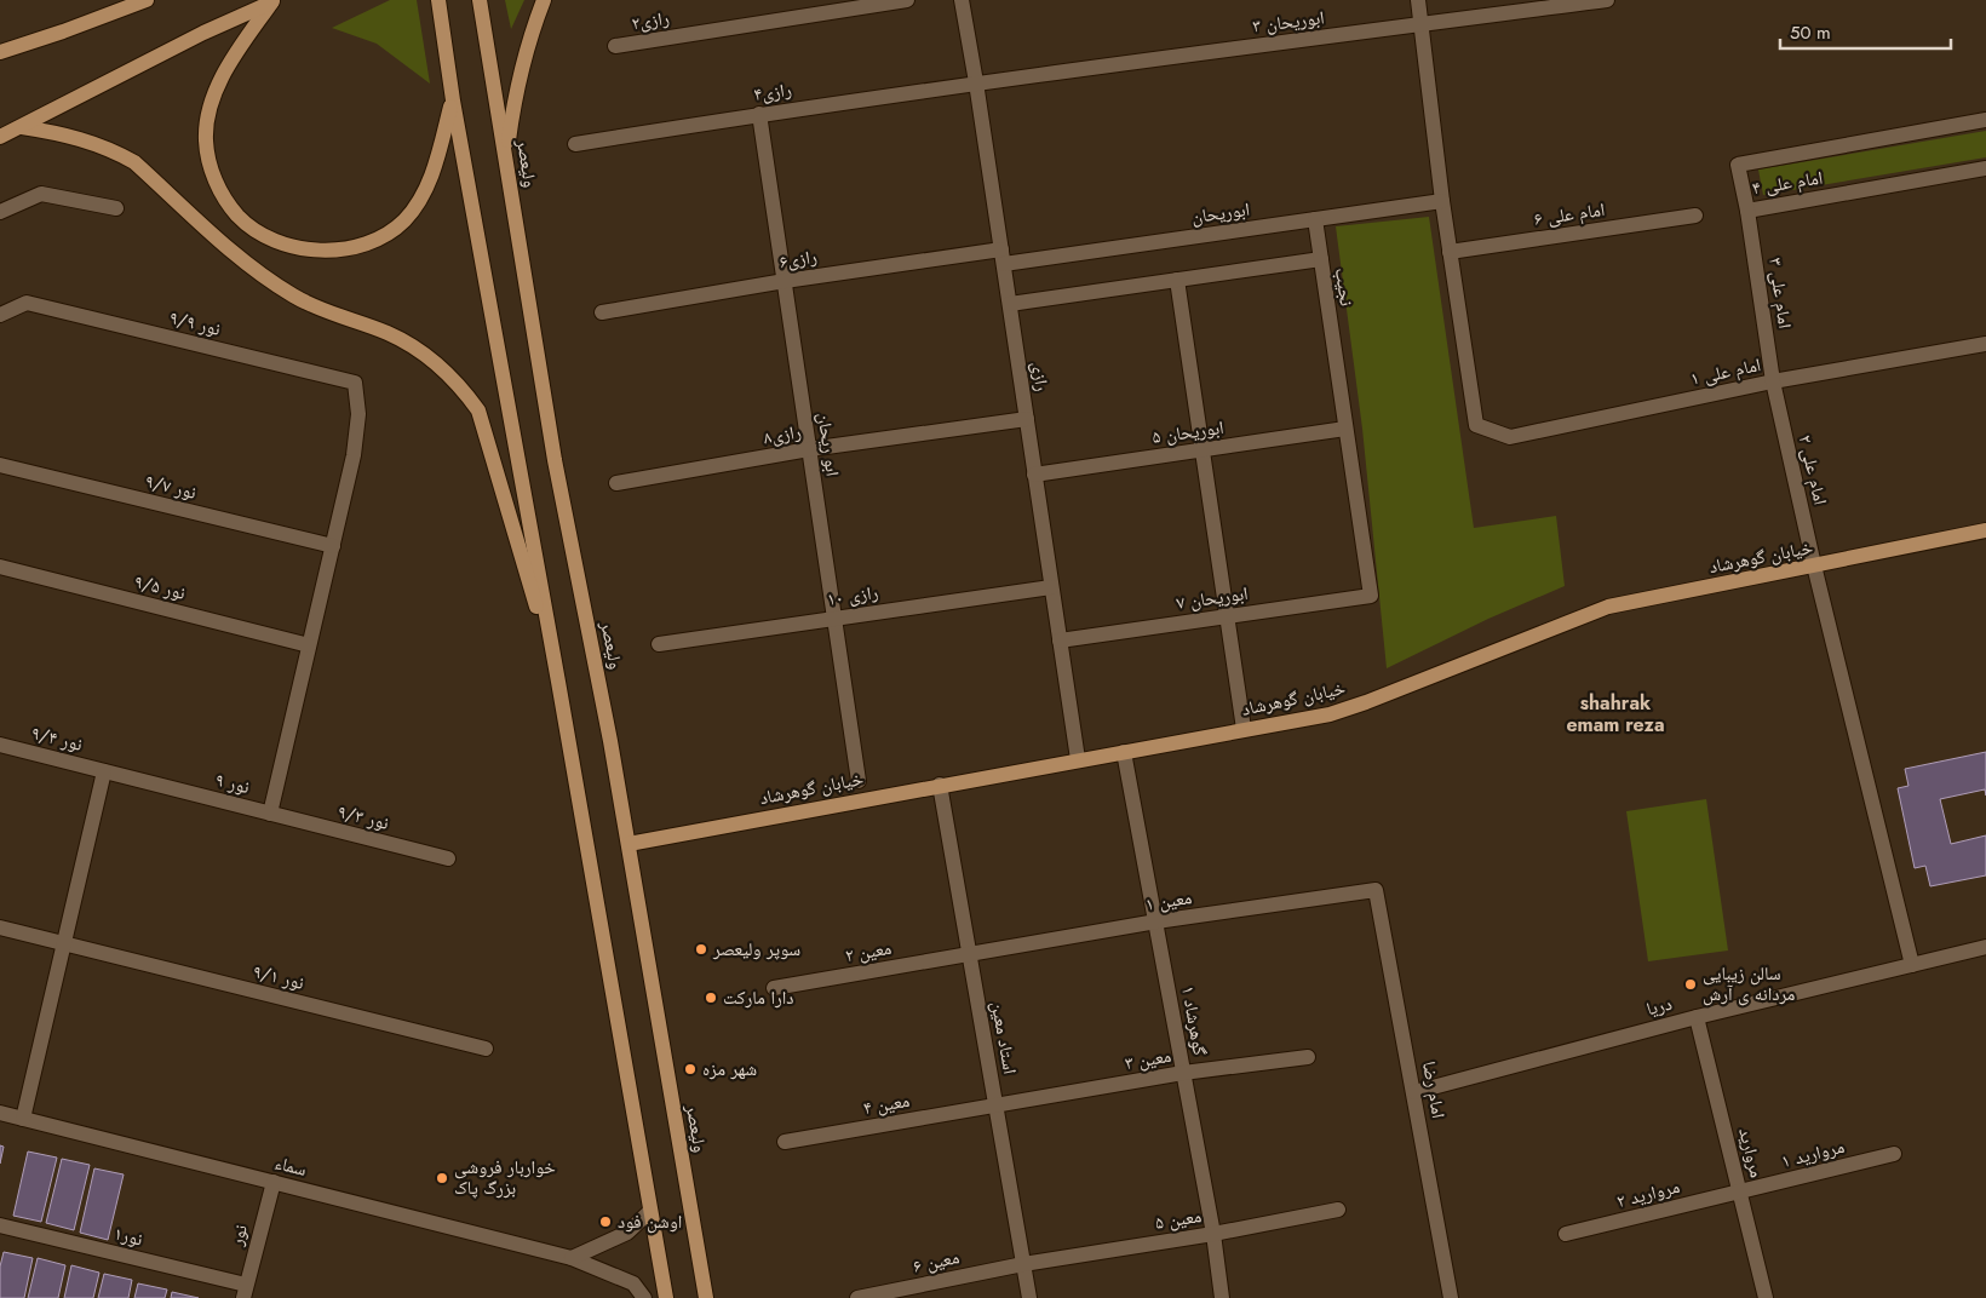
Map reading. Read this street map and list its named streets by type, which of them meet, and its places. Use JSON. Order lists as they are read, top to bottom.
{
  "streets": {
    "main road": ["ولیعصر", "خیابان گوهرشاد"],
    "street": [
      "رازی۲",
      "ابوریحان ۳",
      "رازی۴",
      "امام علی ۴",
      "ابوریحان",
      "امام علی ۶",
      "رازی۶",
      "نجیب",
      "امام علی ۳",
      "نور ۹/۹",
      "امام علی ۱",
      "رازی",
      "ابوریحان ۵",
      "رازی۸",
      "ابو ریحان",
      "امام علی ۲",
      "نور ۹/۷",
      "نور ۹/۵",
      "رازی ۱۰",
      "ابوریحان ۷",
      "نور ۹/۴",
      "نور ۹",
      "نور ۹/۳",
      "معین ۱",
      "معین ۲",
      "نور ۹/۱",
      "دریا",
      "گوهرشاد ۱",
      "استاد معین",
      "معین ۳",
      "امام رضا",
      "معین ۴",
      "مروارید",
      "مروارید ۱",
      "سماء",
      "مروارید ۲",
      "معین ۵",
      "نور",
      "نور۱",
      "معین ۶"
    ]
  },
  "crossings": [
    ["ابوریحان ۳", "رازی۴"],
    ["ابوریحان ۳", "رازی"],
    ["رازی۴", "رازی"],
    ["رازی۴", "ابو ریحان"],
    ["ولیعصر", "خیابان گوهرشاد"],
    ["امام علی ۴", "امام علی ۳"],
    ["ابوریحان", "رازی۶"],
    ["ابوریحان", "رازی"],
    ["امام علی ۶", "امام علی ۱"],
    ["رازی۶", "رازی"],
    ["رازی۶", "ابو ریحان"],
    ["نجیب", "رازی"],
    ["نجیب", "ابوریحان ۵"],
    ["نجیب", "ابوریحان ۷"],
    ["امام علی ۳", "امام علی ۱"],
    ["امام علی ۳", "امام علی ۲"],
    ["نور ۹/۹", "نور ۹"],
    ["امام علی ۱", "امام علی ۲"],
    ["رازی", "ابوریحان ۵"],
    ["رازی", "رازی۸"],
    ["رازی", "خیابان گوهرشاد"],
    ["رازی", "رازی ۱۰"],
    ["رازی", "ابوریحان ۷"],
    ["رازی۸", "ابو ریحان"],
    ["ابو ریحان", "رازی ۱۰"],
    ["امام علی ۲", "خیابان گوهرشاد"],
    ["امام علی ۲", "دریا"],
    ["نور ۹/۷", "نور ۹"],
    ["خیابان گوهرشاد", "گوهرشاد ۱"],
    ["خیابان گوهرشاد", "استاد معین"],
    ["نور ۹/۵", "نور ۹"],
    ["نور ۹/۴", "نور ۹"],
    ["نور ۹", "نور ۹/۳"],
    ["معین ۱", "معین ۲"],
    ["معین ۱", "گوهرشاد ۱"],
    ["معین ۱", "استاد معین"],
    ["معین ۱", "امام رضا"],
    ["معین ۲", "استاد معین"],
    ["دریا", "امام رضا"],
    ["دریا", "مروارید"],
    ["گوهرشاد ۱", "معین ۳"],
    ["گوهرشاد ۱", "معین ۵"],
    ["استاد معین", "معین ۳"],
    ["استاد معین", "معین ۴"],
    ["استاد معین", "معین ۵"],
    ["استاد معین", "معین ۶"],
    ["معین ۳", "معین ۴"],
    ["مروارید", "مروارید ۱"],
    ["مروارید", "مروارید ۲"],
    ["مروارید ۱", "مروارید ۲"],
    ["سماء", "نور"],
    ["معین ۵", "معین ۶"],
    ["نور", "نور۱"]
  ],
  "districts": ["shahrak emam reza"],
  "places": [
    "سوپر ولیعصر",
    "سالن زیبایی مردانه ی آرش",
    "دارا مارکت",
    "شهر مزه",
    "خواربار فروشی بزرگ پاک",
    "اوشن فود"
  ],
  "scale_bar": "50 m"
}
